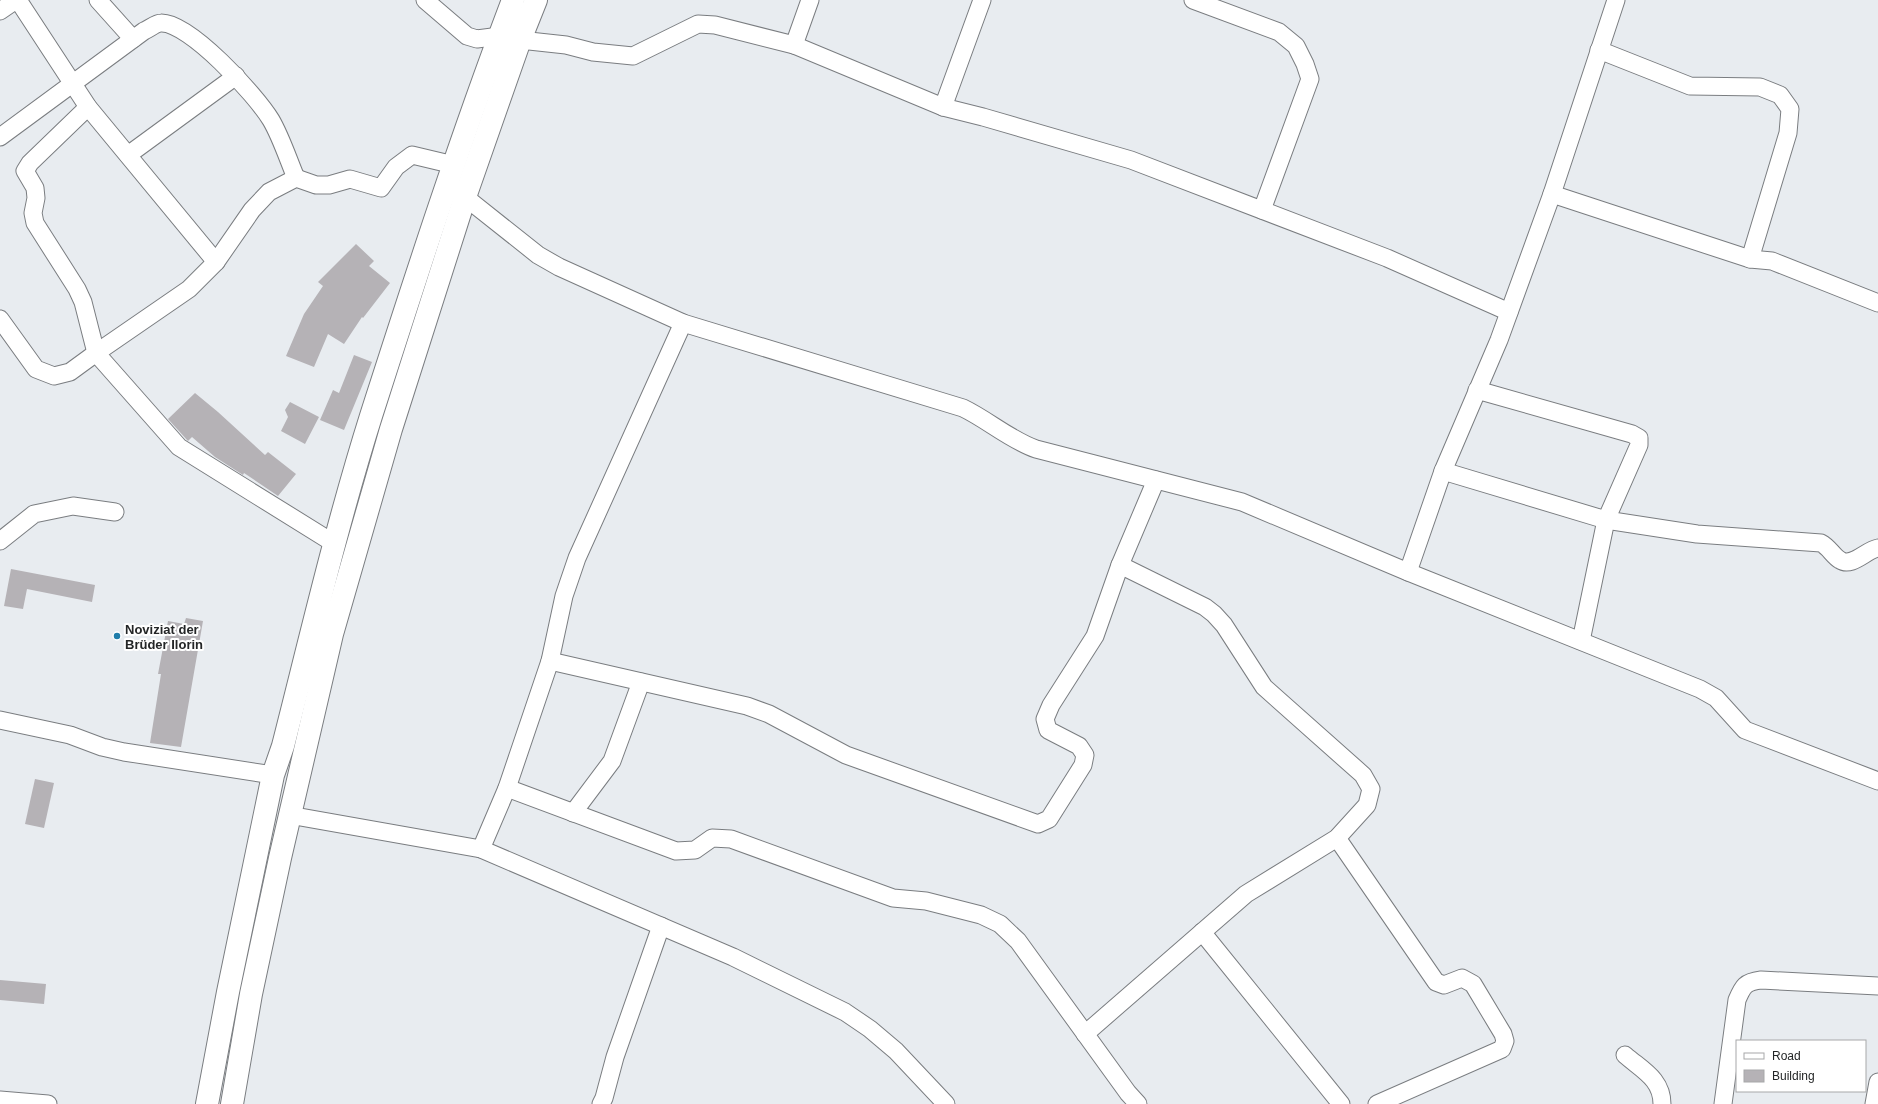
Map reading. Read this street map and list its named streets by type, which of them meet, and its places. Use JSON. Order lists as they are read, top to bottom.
{
  "places": ["Noviziat der Brüder Ilorin"],
  "legend": ["Road", "Building"]
}
